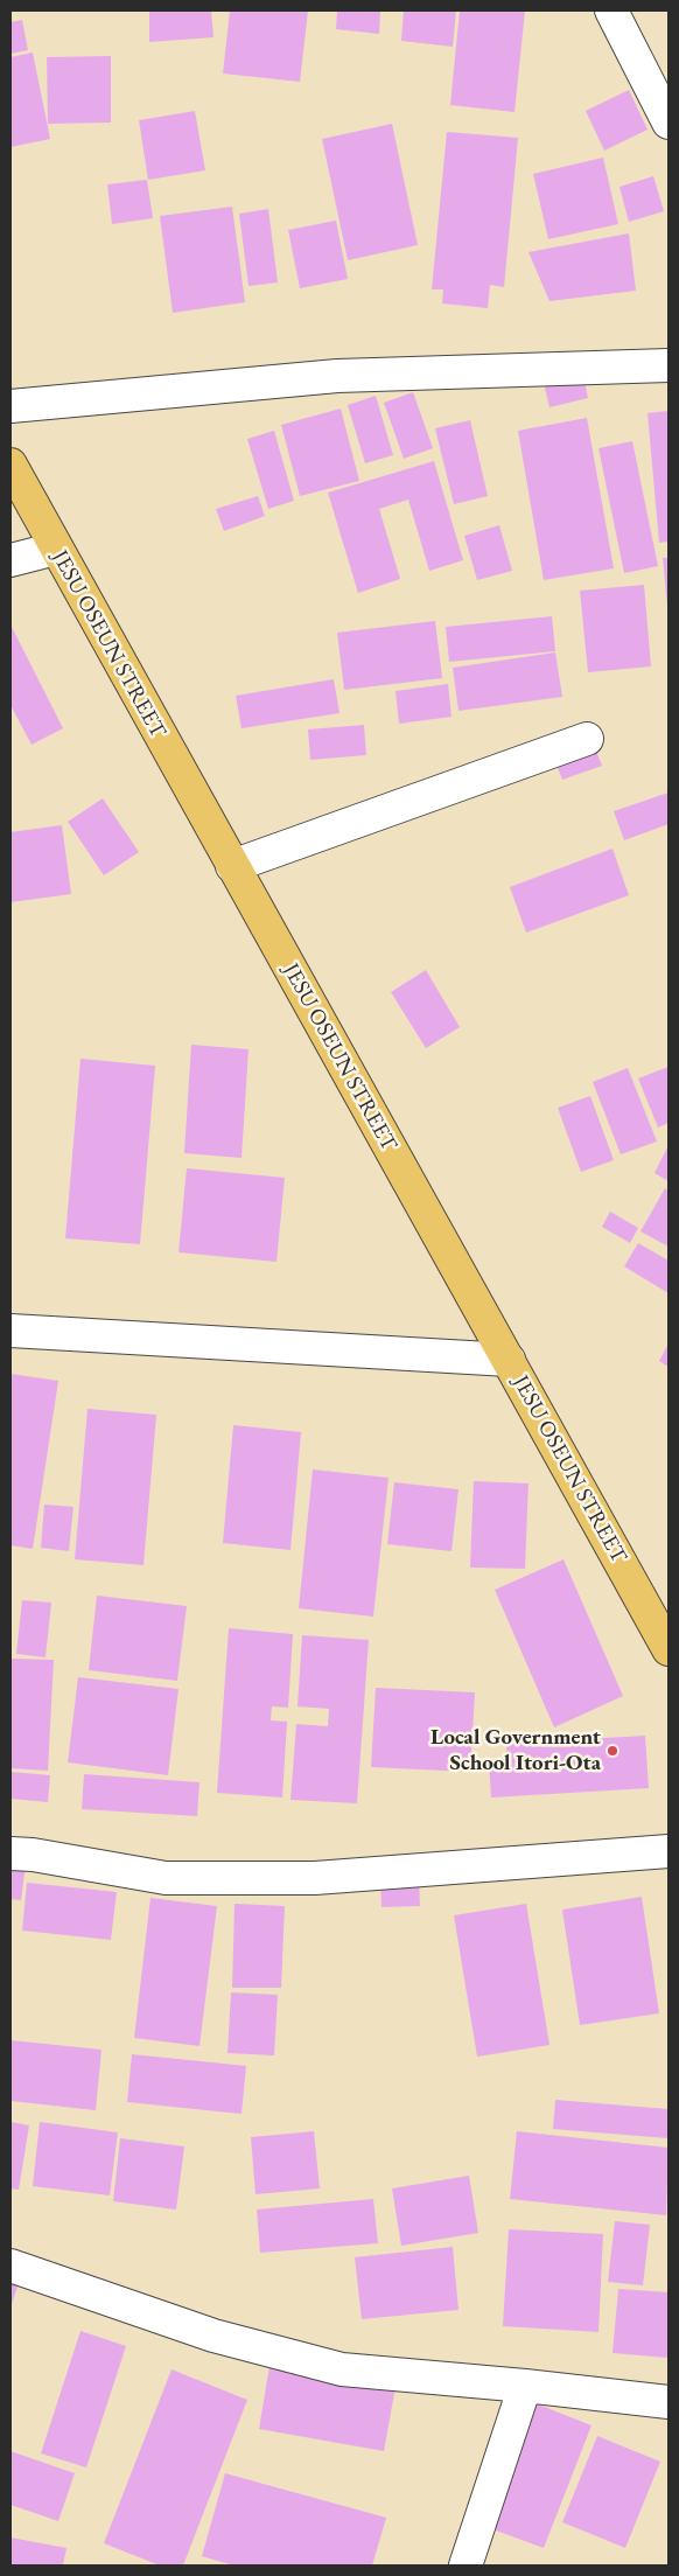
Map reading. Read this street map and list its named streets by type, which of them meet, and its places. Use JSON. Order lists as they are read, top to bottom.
{
  "streets": {
    "main road": ["JESU OSEUN STREET"]
  },
  "places": ["Local Government School Itori-Ota"]
}
